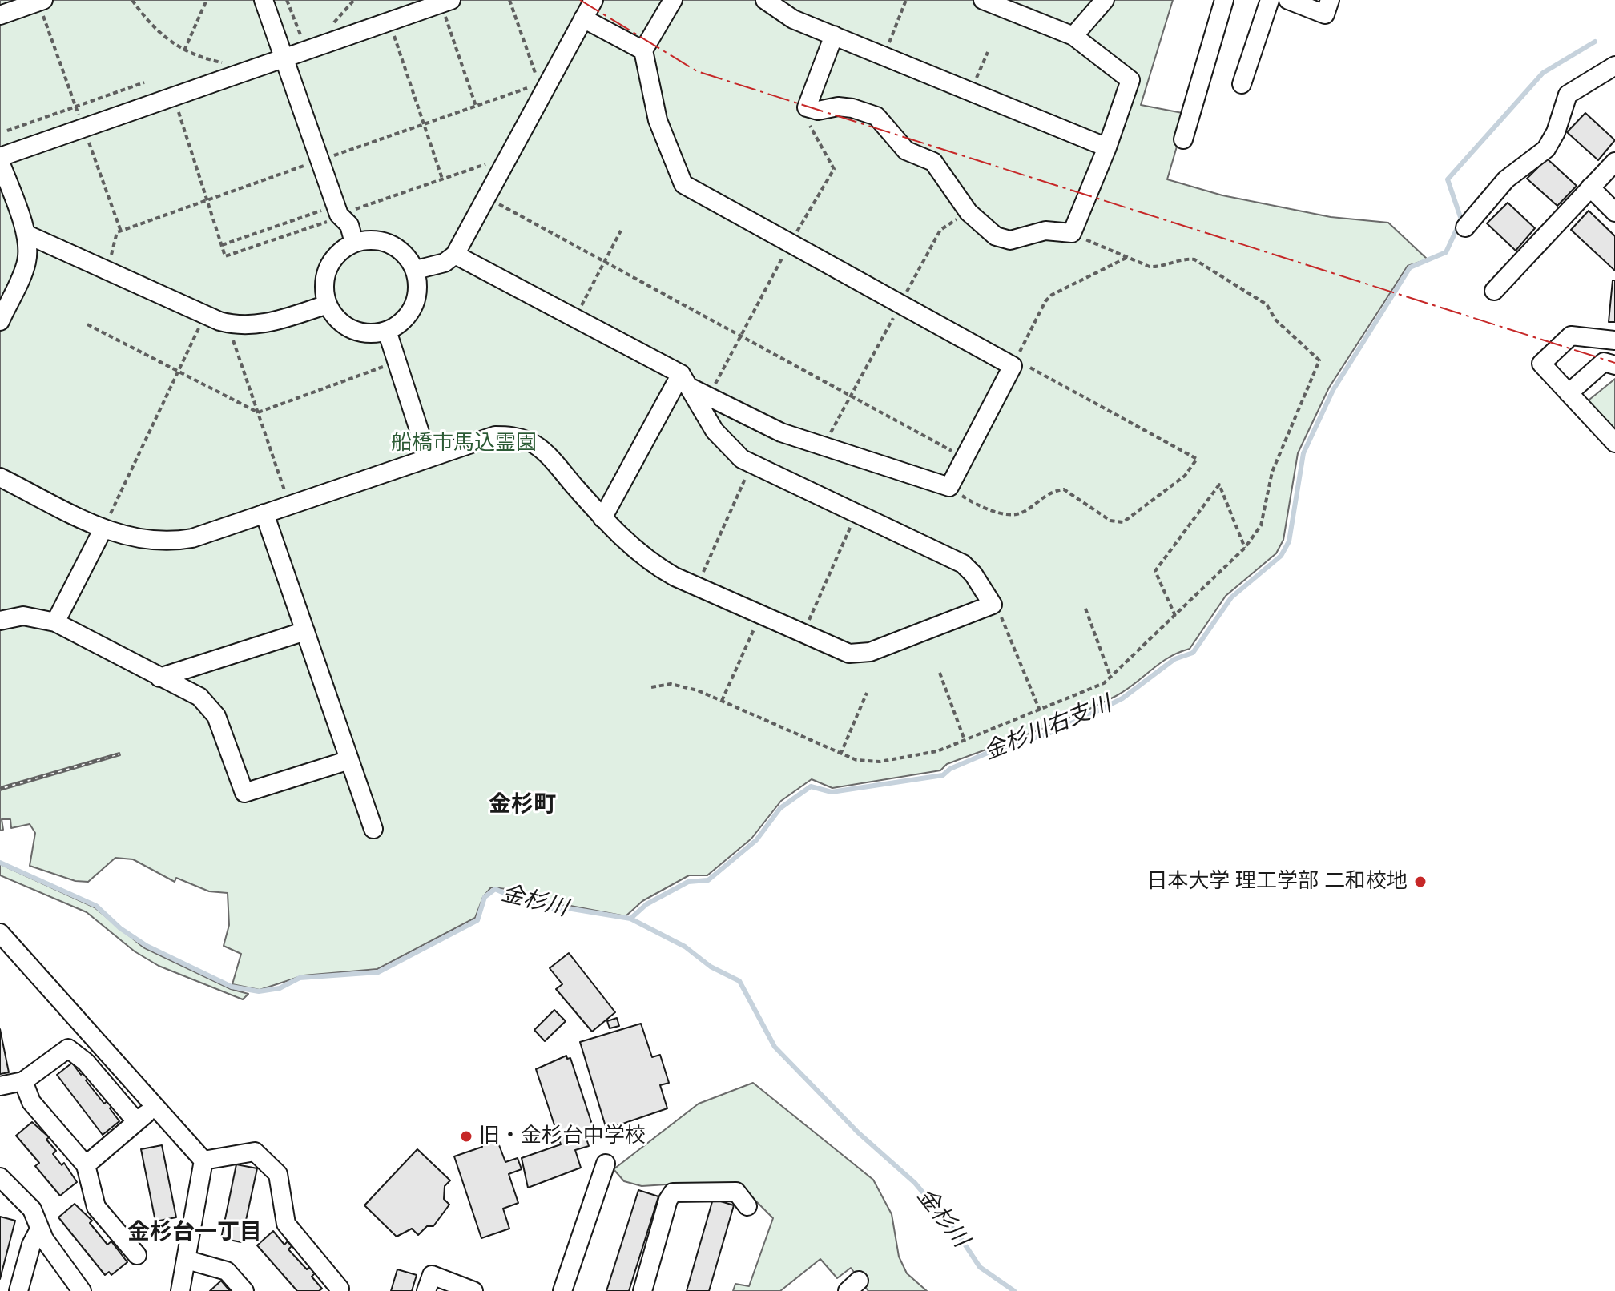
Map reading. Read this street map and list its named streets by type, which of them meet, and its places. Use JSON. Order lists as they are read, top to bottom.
{
  "districts": ["金杉町", "金杉台一丁目"],
  "water": ["金杉川右支川", "金杉川"],
  "parks": ["船橋市馬込霊園"],
  "places": ["日本大学 理工学部 二和校地", "旧・金杉台中学校"]
}
